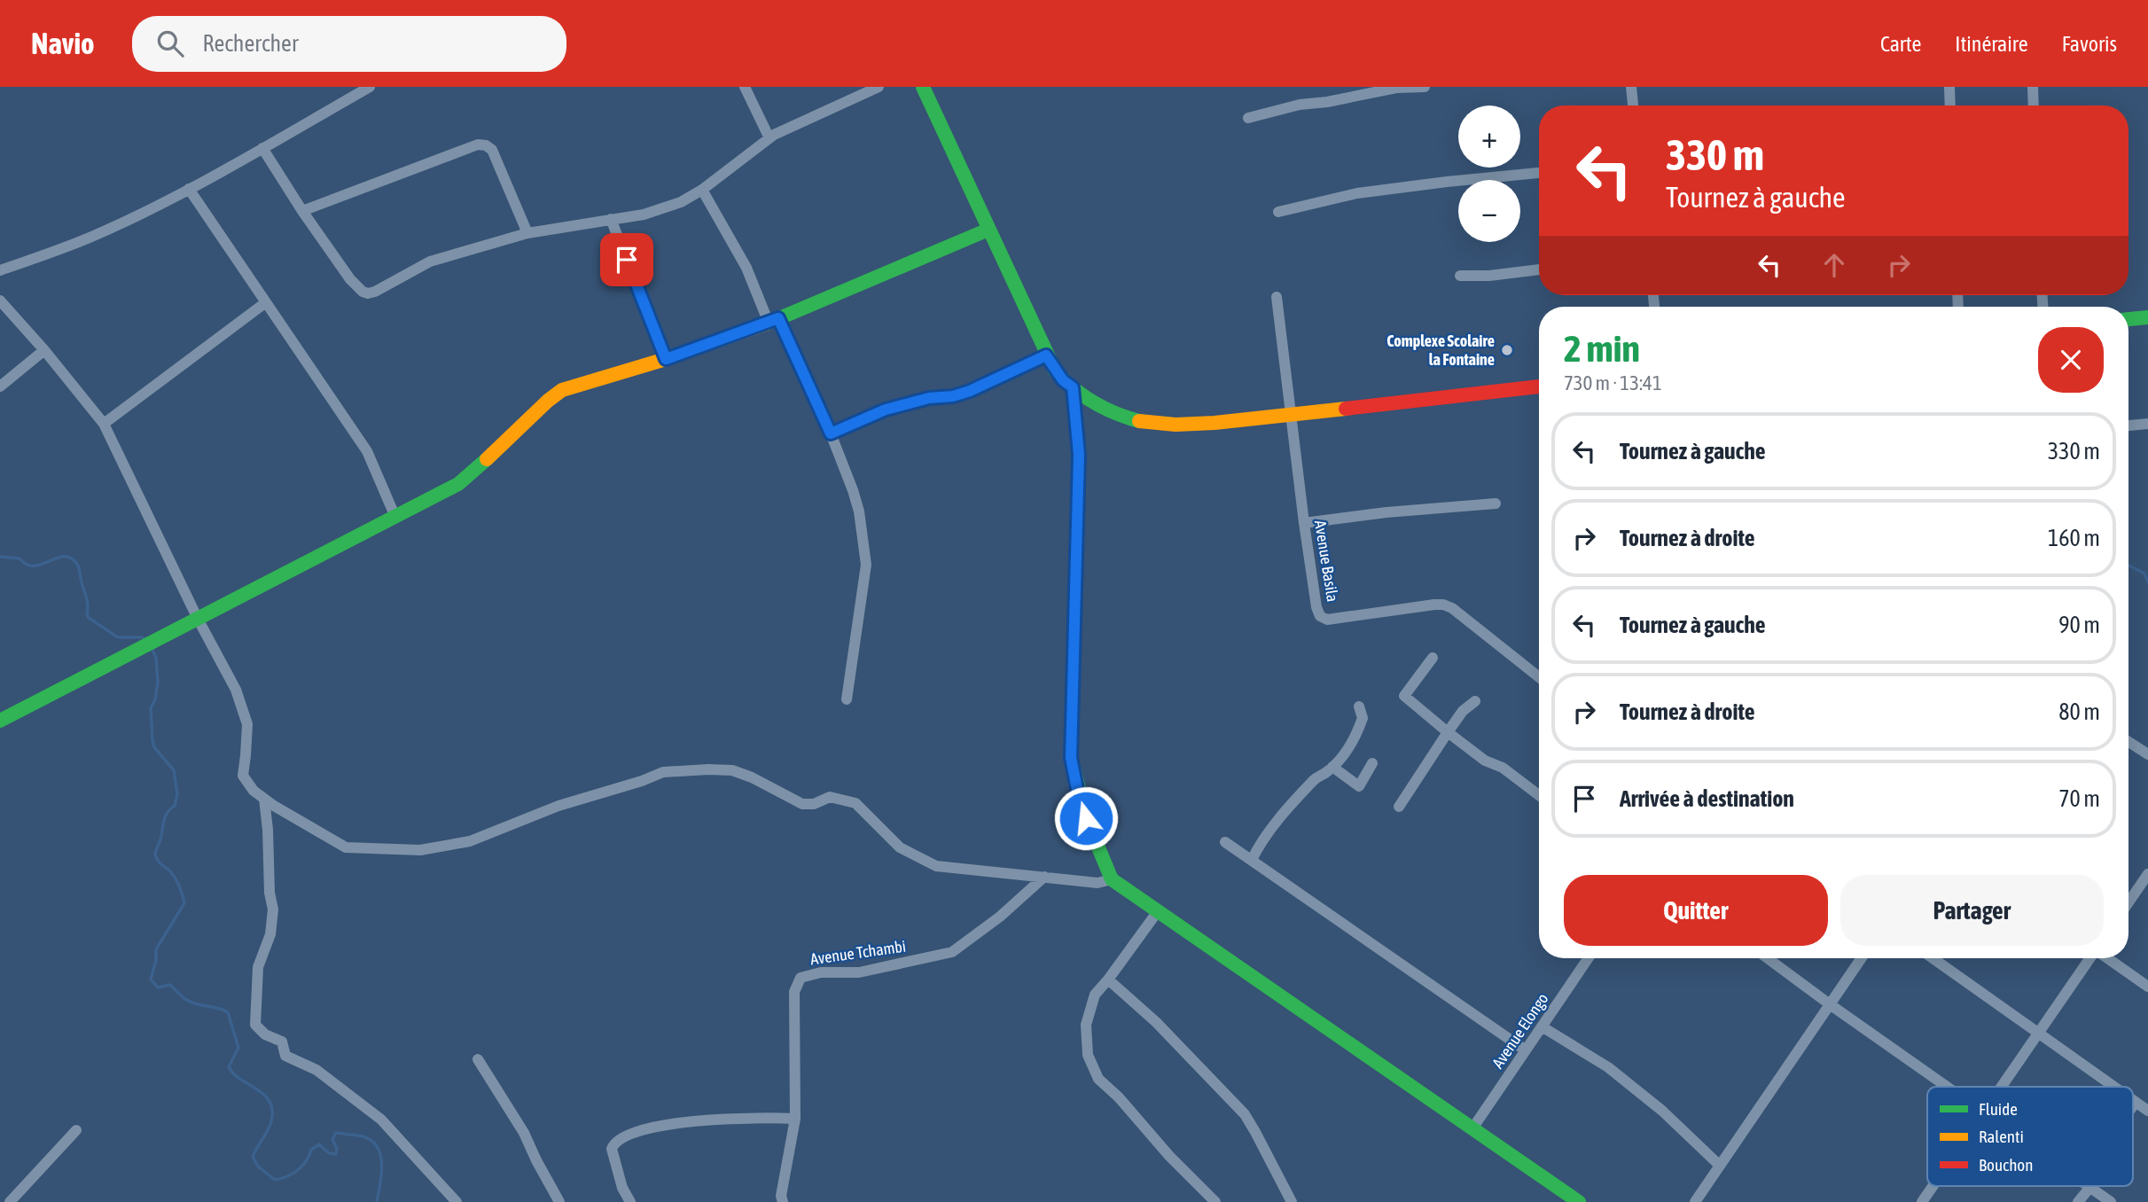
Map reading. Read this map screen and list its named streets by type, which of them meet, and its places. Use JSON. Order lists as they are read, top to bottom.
{
  "streets": {
    "street": ["Avenue Basila", "Avenue Tchambi", "Avenue Elongo"]
  },
  "places": ["Complexe Scolaire la Fontaine"],
  "legend": ["Fluide", "Ralenti", "Bouchon"],
  "page": {
    "header": "Navio",
    "search": "Rechercher",
    "nav": ["Carte", "Itinéraire", "Favoris"],
    "map_buttons": ["+", "−"],
    "turn": ["330 m", "Tournez à gauche"],
    "heading": ["2 min", "730 m · 13:41"],
    "list": [
      {
        "name": "Tournez à gauche",
        "value": "330 m"
      },
      {
        "name": "Tournez à droite",
        "value": "160 m"
      },
      {
        "name": "Tournez à gauche",
        "value": "90 m"
      },
      {
        "name": "Tournez à droite",
        "value": "80 m"
      },
      {
        "name": "Arrivée à destination",
        "value": "70 m"
      }
    ],
    "buttons": ["Quitter", "Partager"]
  }
}
